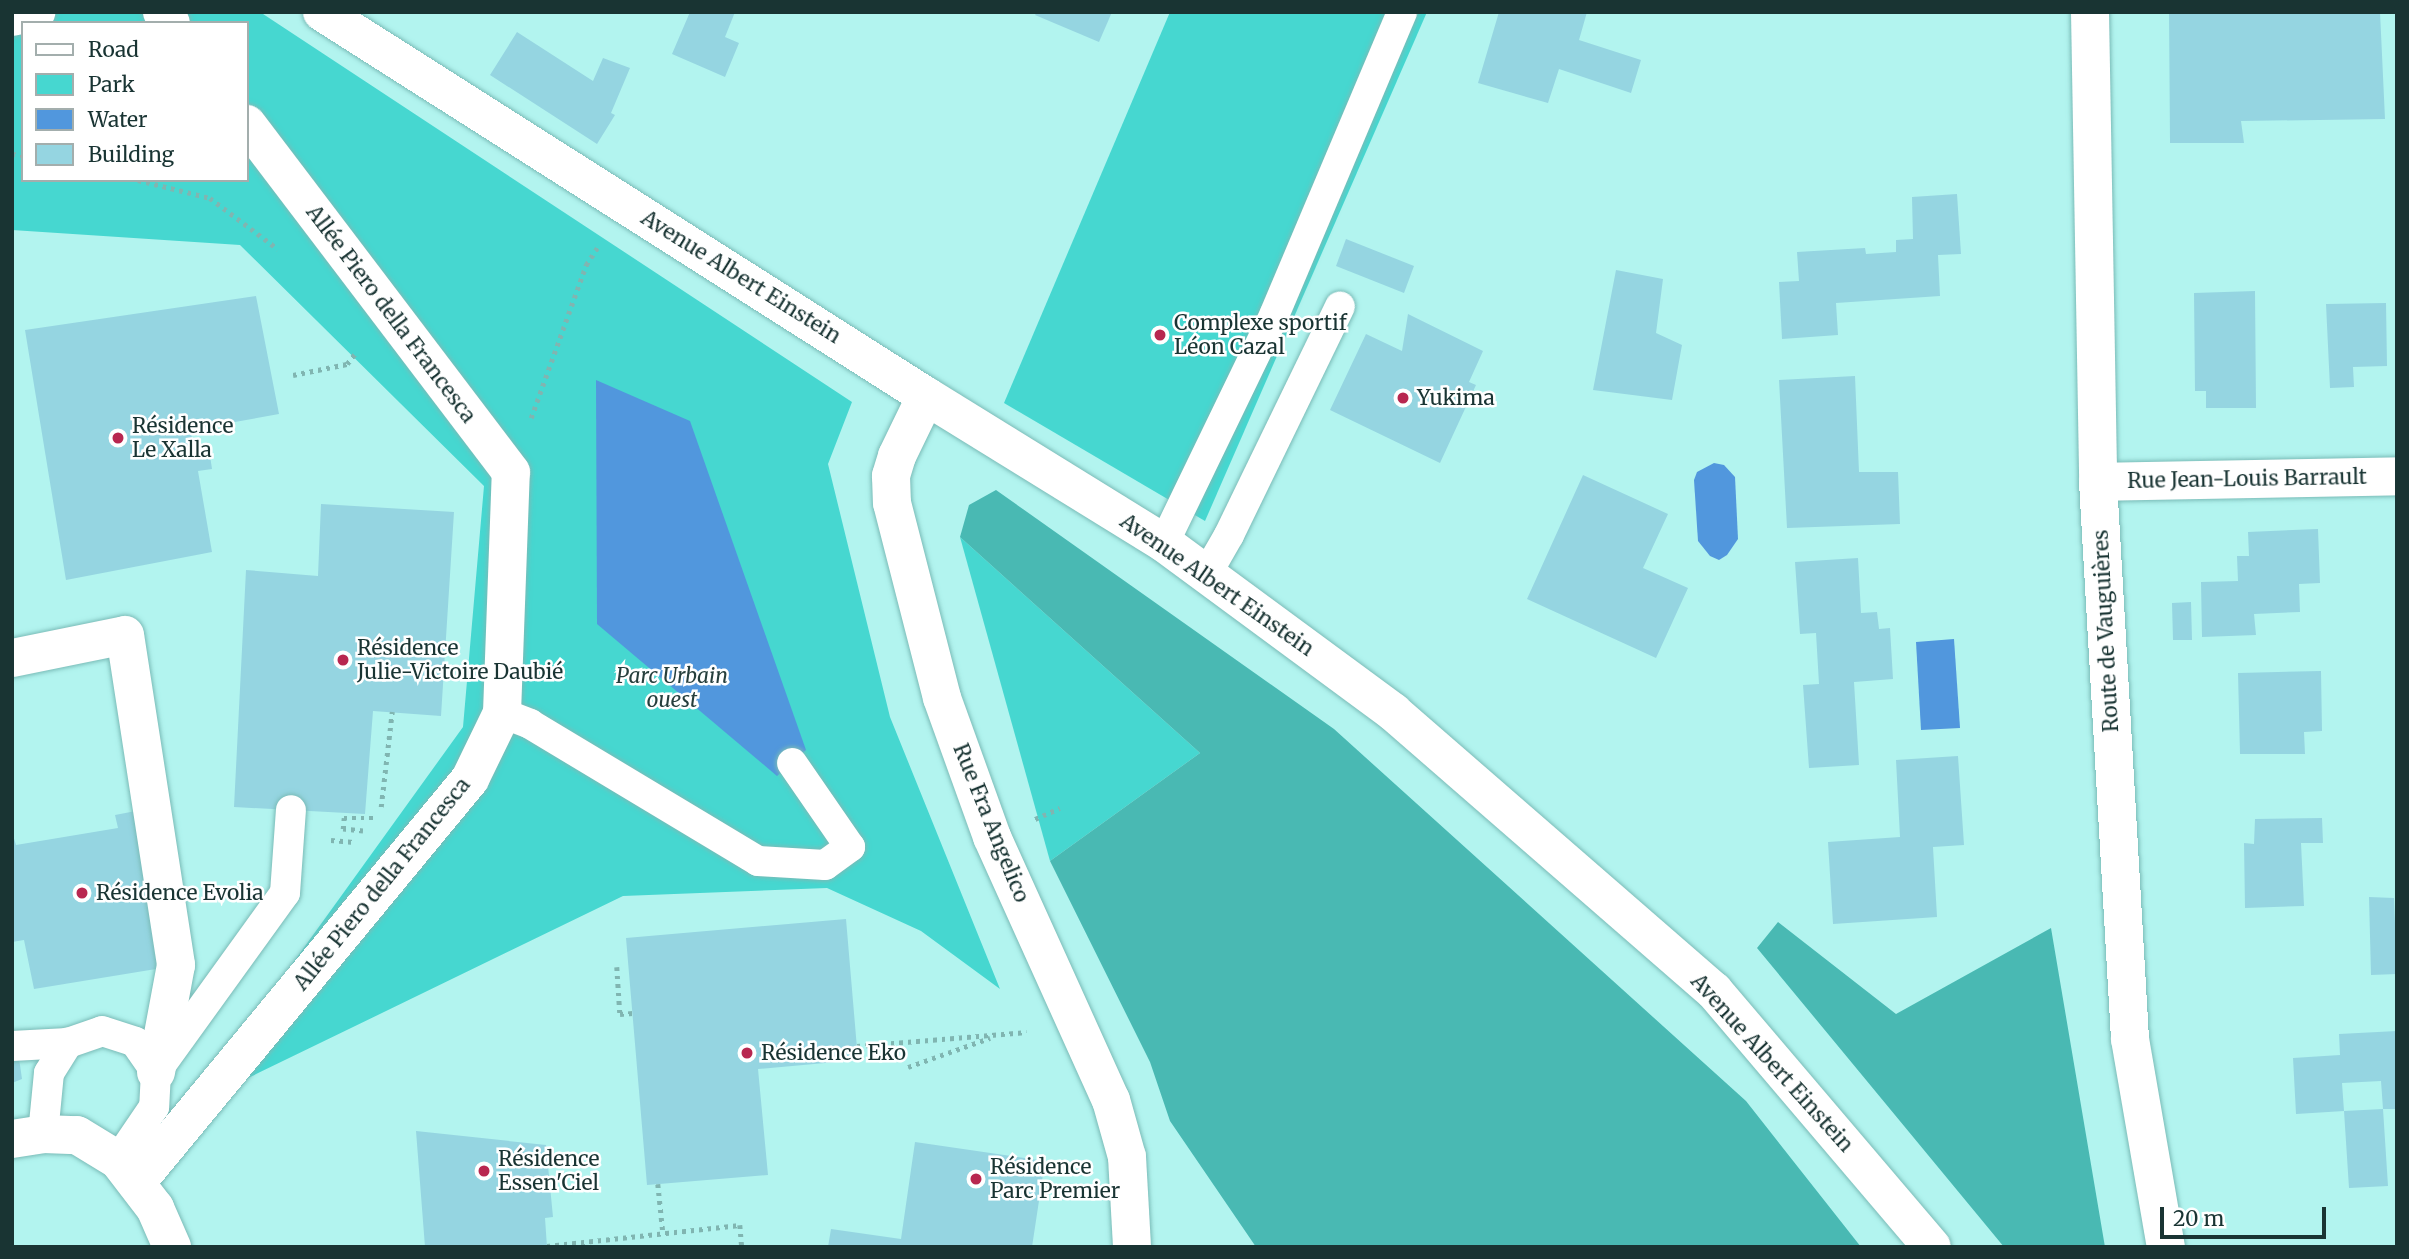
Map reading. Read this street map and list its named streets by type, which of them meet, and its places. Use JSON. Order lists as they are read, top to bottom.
{
  "streets": {
    "street": [
      "Avenue Albert Einstein",
      "Allée Piero della Francesca",
      "Rue Jean-Louis Barrault",
      "Route de Vauguières",
      "Rue Fra Angelico"
    ]
  },
  "crossings": [
    ["Avenue Albert Einstein", "Rue Fra Angelico"],
    ["Rue Jean-Louis Barrault", "Route de Vauguières"]
  ],
  "parks": ["Parc Urbain ouest"],
  "places": [
    "Complexe sportif Léon Cazal",
    "Yukima",
    "Résidence Le Xalla",
    "Résidence Julie-Victoire Daubié",
    "Résidence Evolia",
    "Résidence Eko",
    "Résidence Essen'Ciel",
    "Résidence Parc Premier"
  ],
  "legend": [
    "Road",
    "Park",
    "Water",
    "Building"
  ],
  "scale_bar": "20 m"
}
